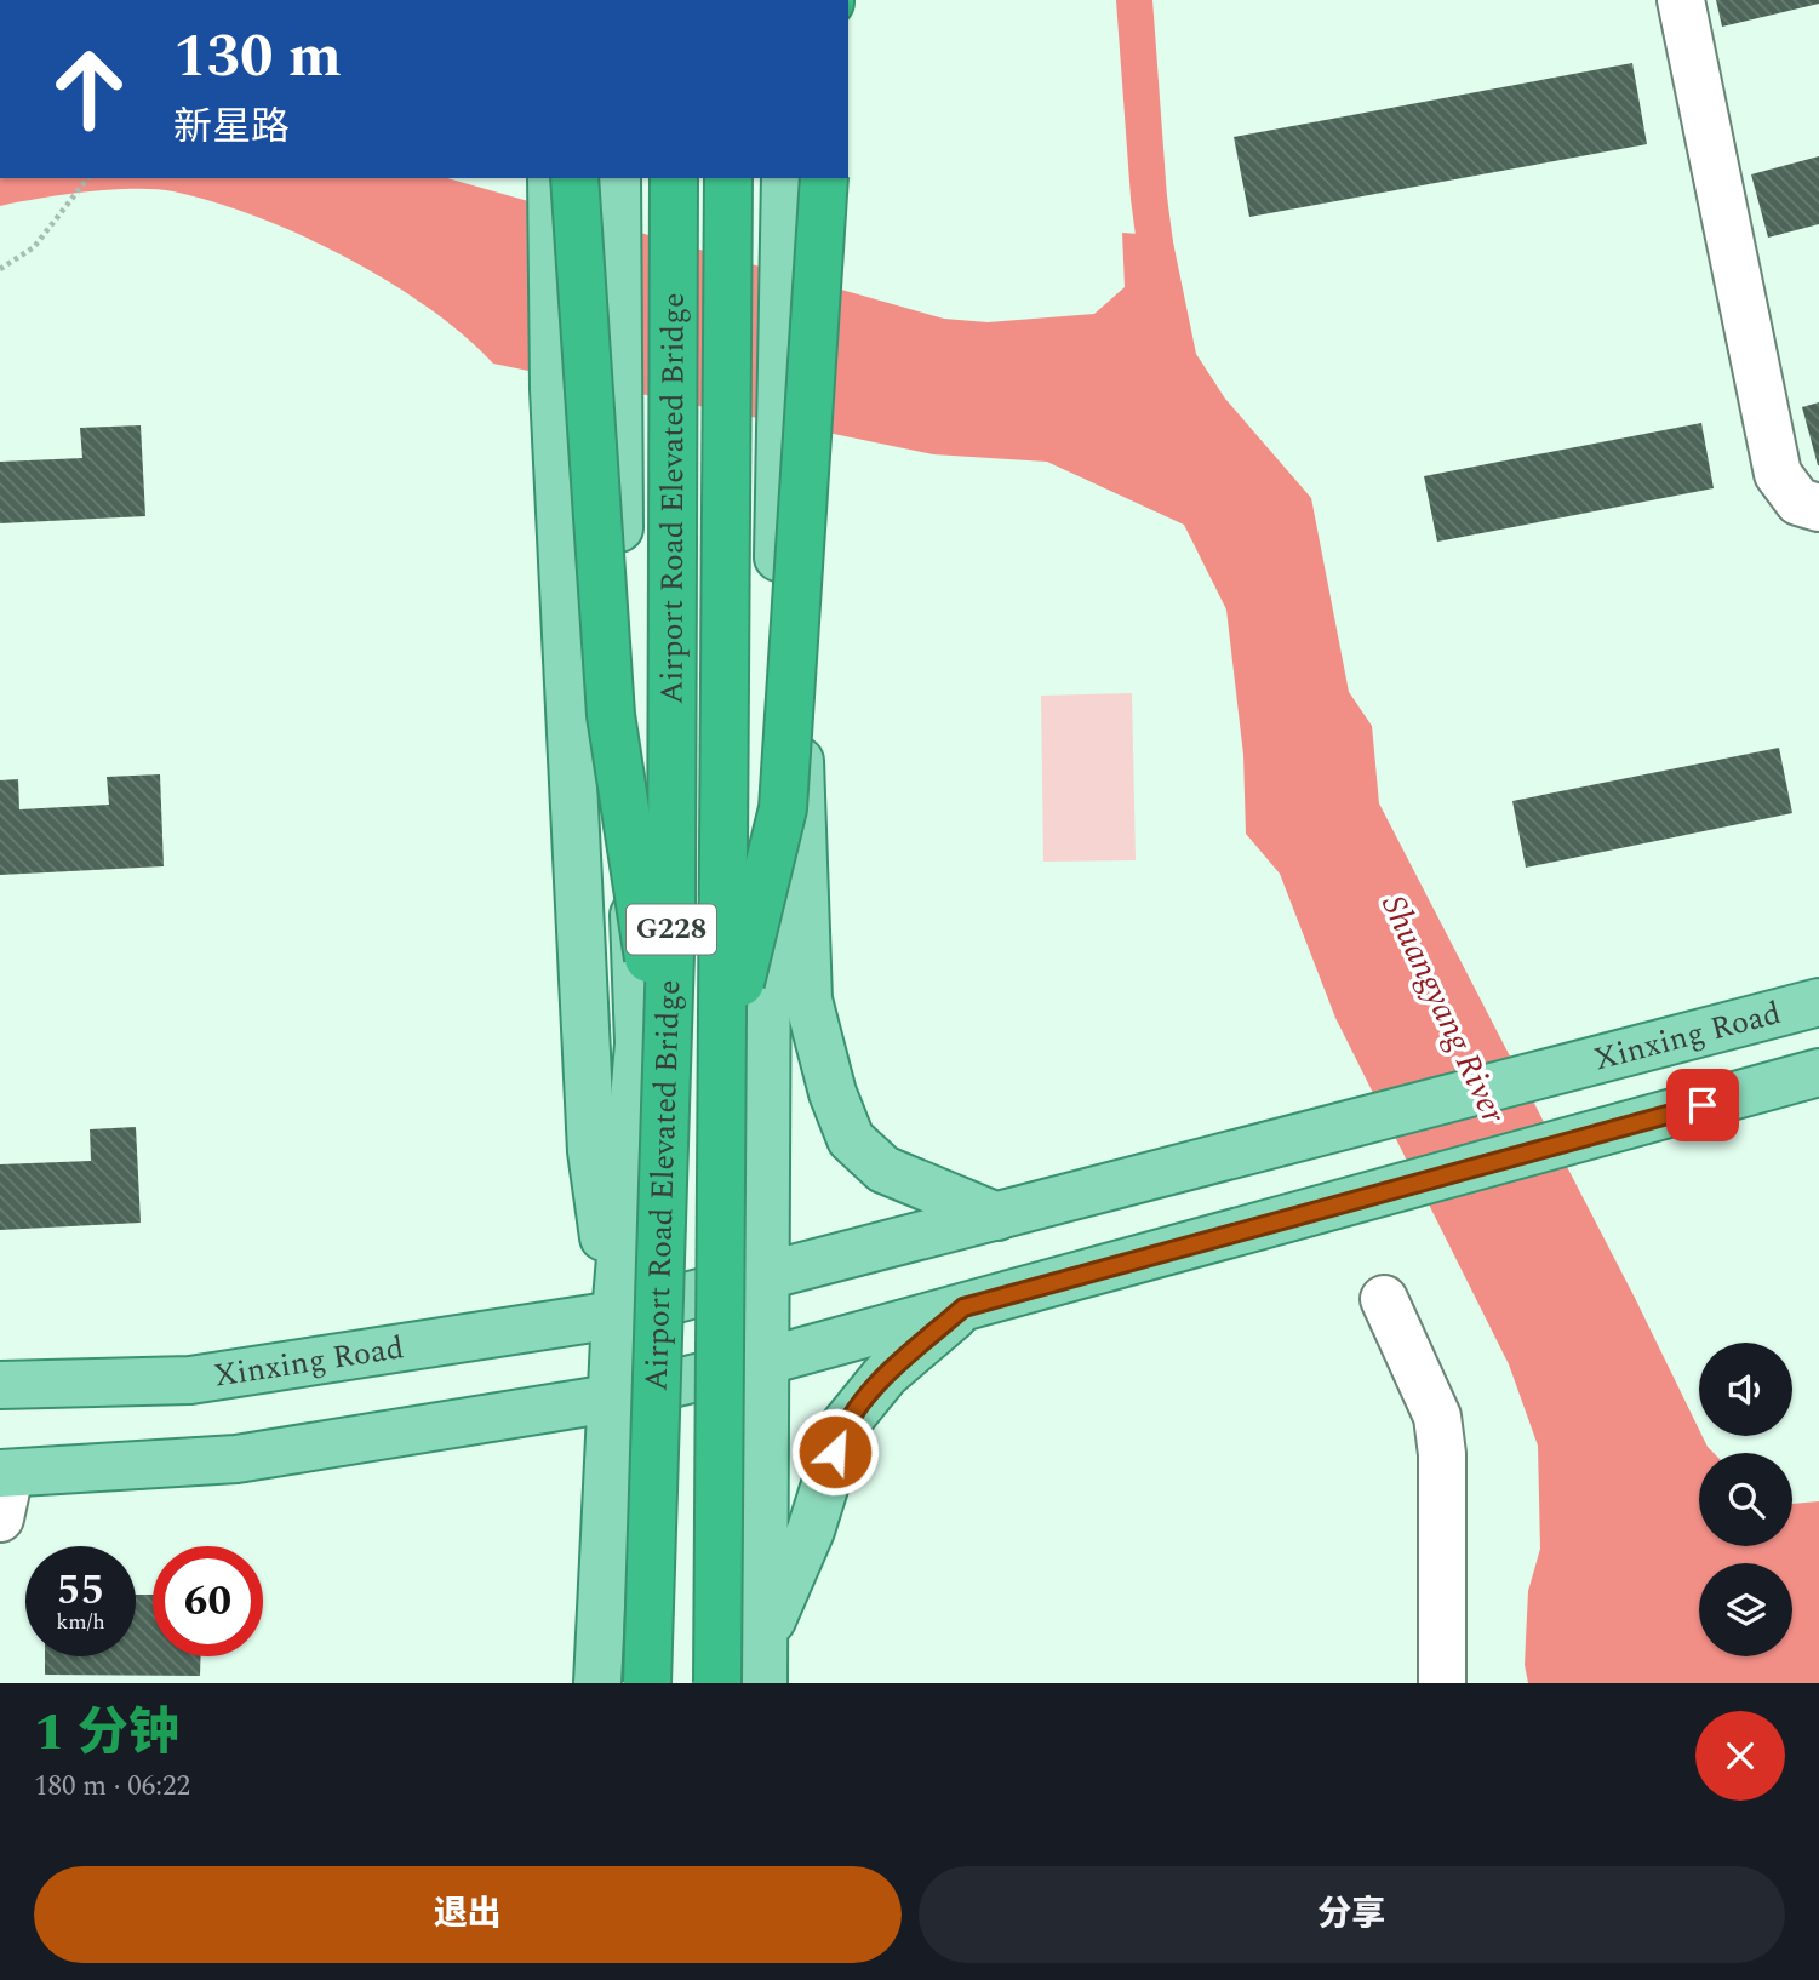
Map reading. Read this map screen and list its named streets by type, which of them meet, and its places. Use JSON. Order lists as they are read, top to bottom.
{
  "streets": {
    "highway": ["Airport Road Elevated Bridge", "G228"],
    "main road": ["Xinxing Road"]
  },
  "water": ["Shuangyang River"],
  "page": {
    "turn": ["130 m", "新星路"],
    "speed": "55 km/h",
    "limit": "60",
    "heading": ["1 分钟", "180 m · 06:22"],
    "buttons": ["退出", "分享"]
  }
}
